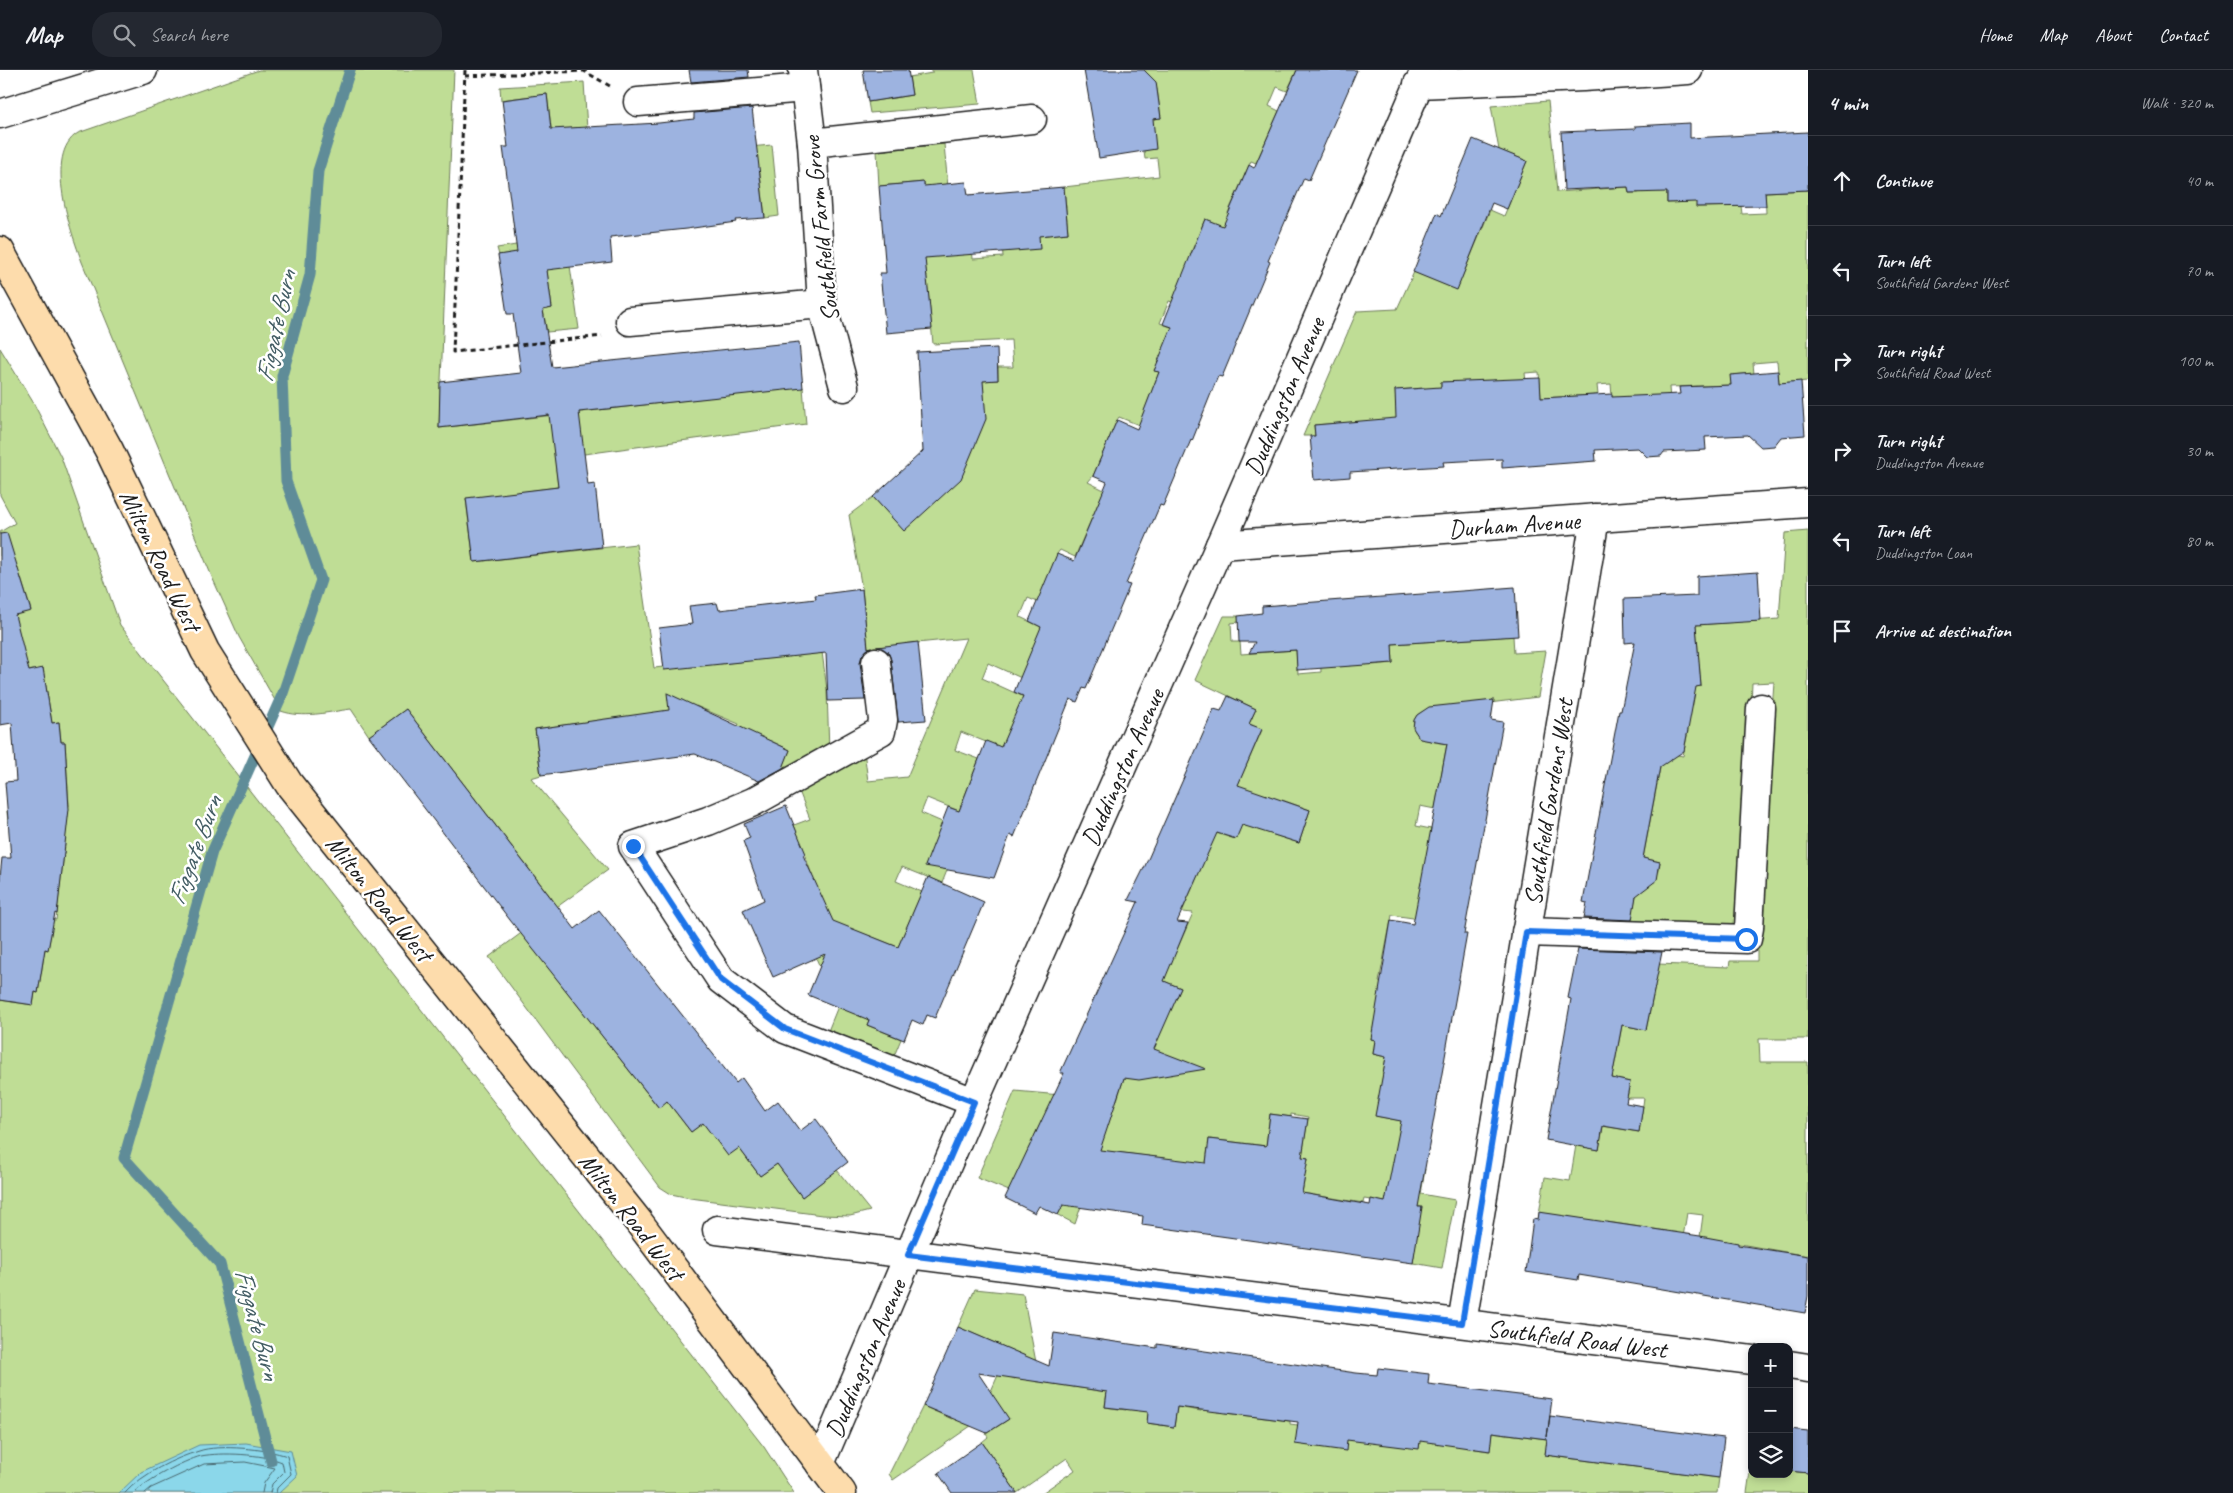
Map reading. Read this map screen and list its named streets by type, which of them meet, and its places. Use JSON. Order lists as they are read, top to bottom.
{
  "streets": {
    "main road": ["Milton Road West"],
    "street": [
      "Southfield Farm Grove",
      "Duddingston Avenue",
      "Durham Avenue",
      "Southfield Gardens West",
      "Southfield Road West"
    ]
  },
  "crossings": [
    ["Duddingston Avenue", "Durham Avenue"],
    ["Duddingston Avenue", "Milton Road West"],
    ["Duddingston Avenue", "Southfield Road West"],
    ["Durham Avenue", "Southfield Gardens West"],
    ["Southfield Gardens West", "Southfield Road West"]
  ],
  "water": ["Figgate Burn"],
  "page": {
    "header": "Map",
    "search": "Search here",
    "nav": [
      "Home",
      "Map",
      "About",
      "Contact"
    ],
    "heading": ["4 min", "Walk · 320 m"],
    "list": [
      ["Continue", "40 m"],
      ["Turn left", "Southfield Gardens West", "70 m"],
      ["Turn right", "Southfield Road West", "100 m"],
      ["Turn right", "Duddingston Avenue", "30 m"],
      ["Turn left", "Duddingston Loan", "80 m"],
      "Arrive at destination"
    ],
    "map_buttons": ["+", "−"]
  }
}
